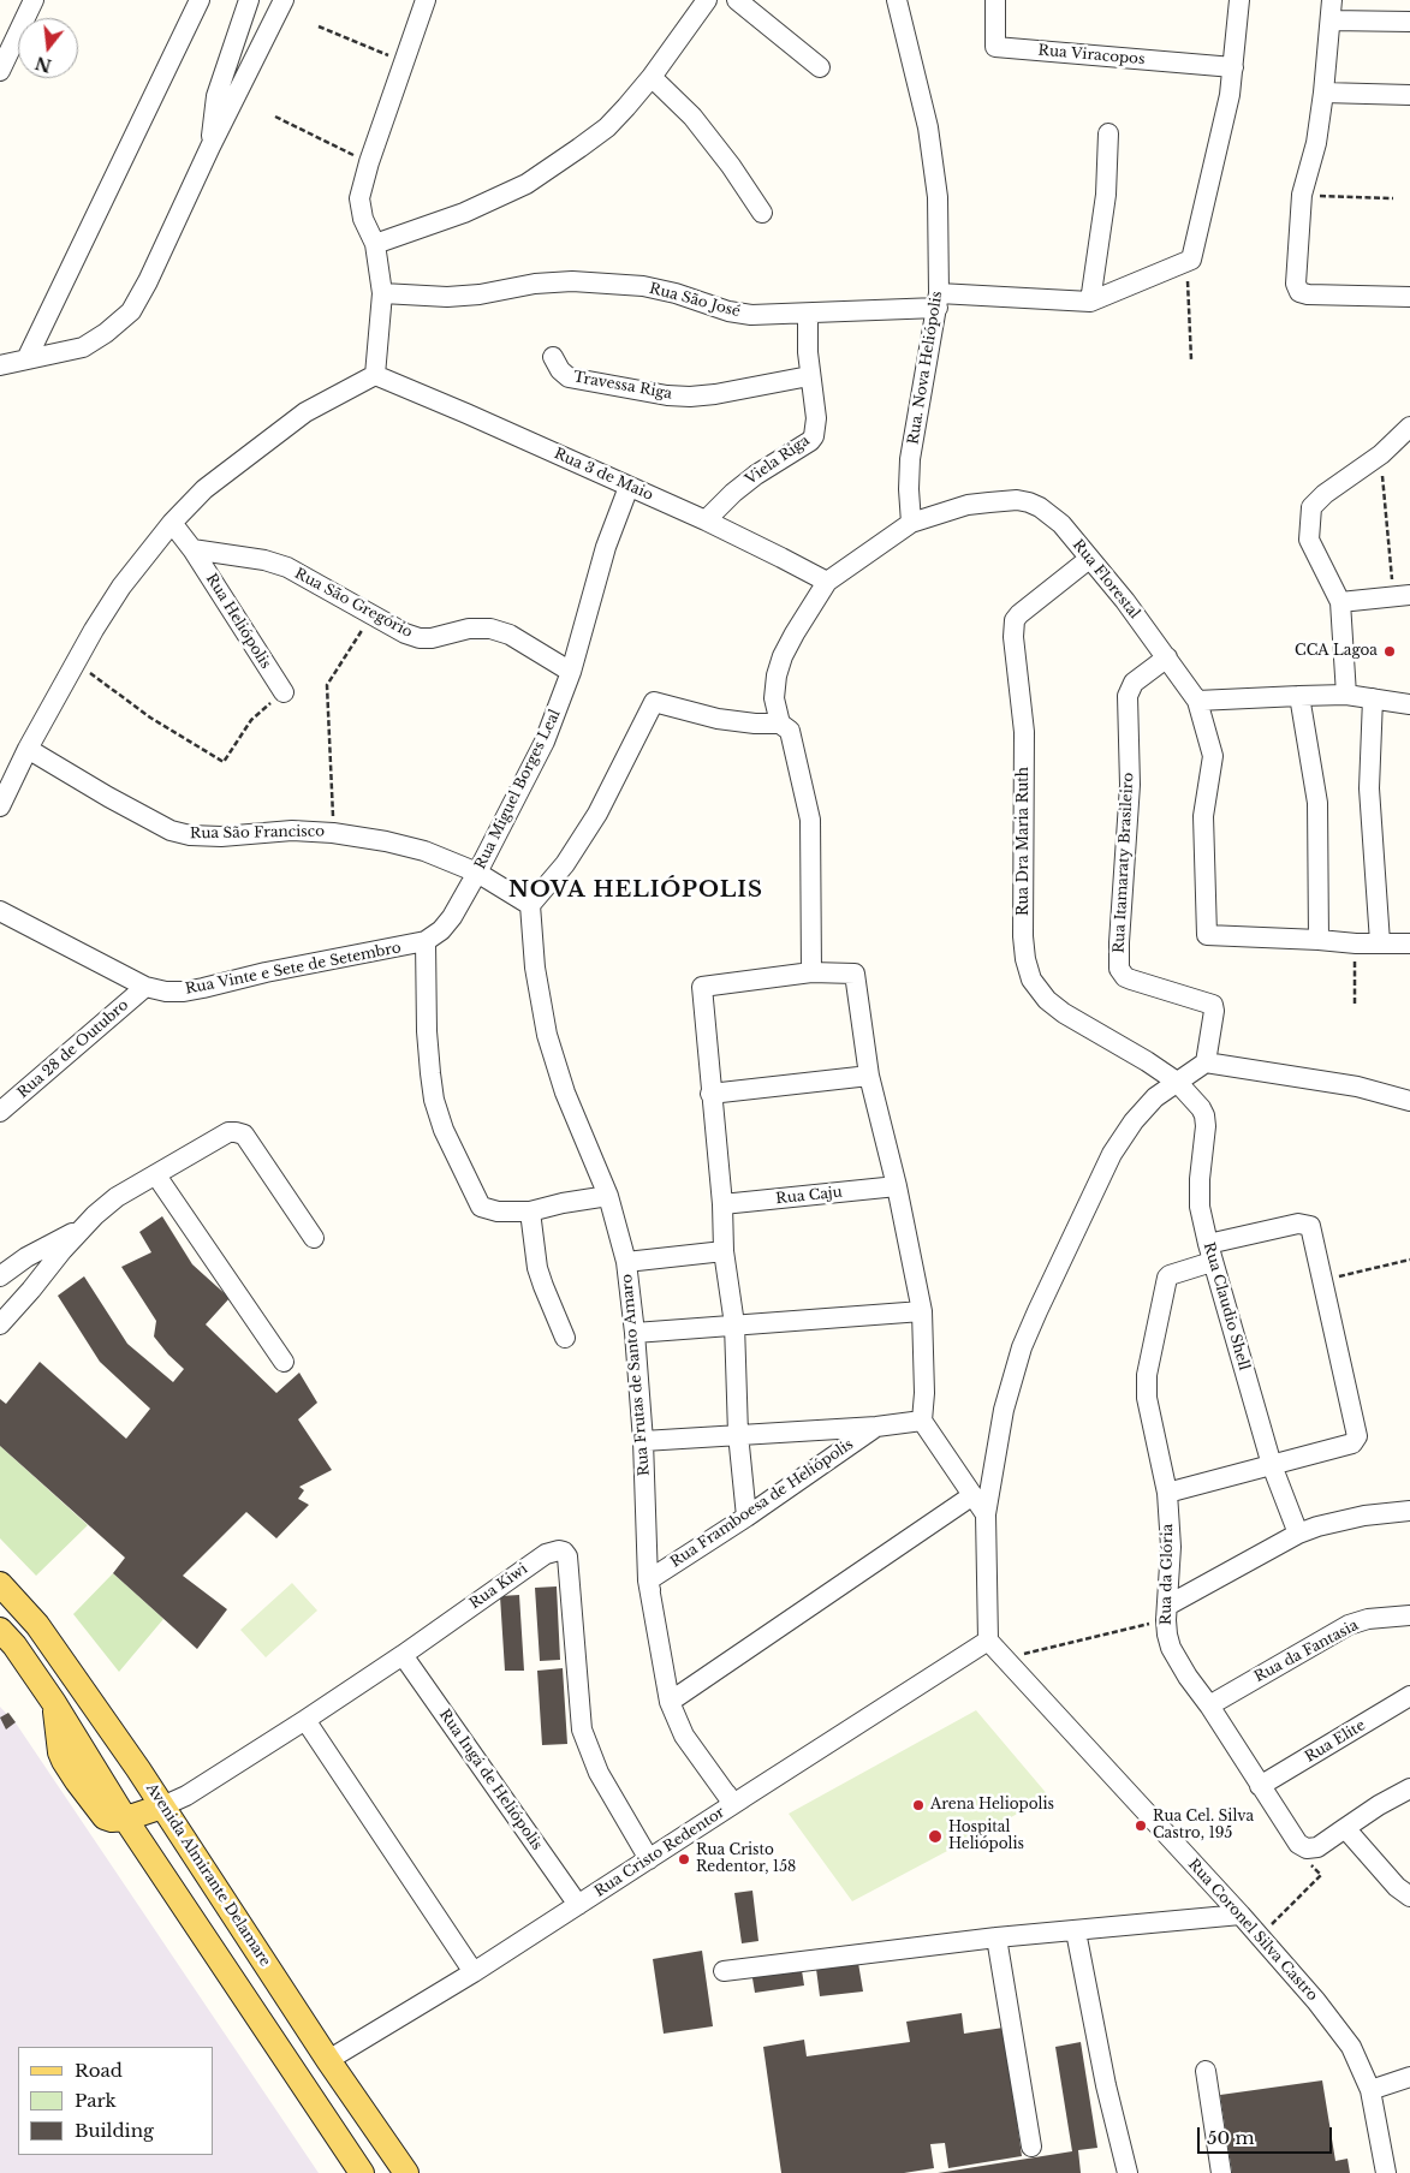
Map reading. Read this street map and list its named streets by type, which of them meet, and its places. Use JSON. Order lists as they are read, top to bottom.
{
  "streets": {
    "main road": ["Avenida Almirante Delamare"],
    "street": [
      "Rua Viracopos",
      "Rua São José",
      "Rua. Nova Heliópolis",
      "Travessa Riga",
      "Viela Riga",
      "Rua 3 de Maio",
      "Rua Florestal",
      "Rua São Gregório",
      "Rua Heliópolis",
      "Rua Miguel Borges Leal",
      "Rua São Francisco",
      "Rua Dra Maria Ruth",
      "Rua Itamaraty Brasileiro",
      "Rua Vinte e Sete de Setembro",
      "Rua 28 de Outubro",
      "Rua Caju",
      "Rua Claudio Shell",
      "Rua Frutas de Santo Amaro",
      "Rua Framboesa de Heliópolis",
      "Rua da Glória",
      "Rua Kiwi",
      "Rua da Fantasia",
      "Rua Elite",
      "Rua Ingá de Heliópolis",
      "Rua Cristo Redentor",
      "Rua Coronel Silva Castro"
    ]
  },
  "crossings": [
    ["Rua São José", "Rua. Nova Heliópolis"],
    ["Rua São José", "Viela Riga"],
    ["Rua. Nova Heliópolis", "Rua Florestal"],
    ["Travessa Riga", "Viela Riga"],
    ["Viela Riga", "Rua 3 de Maio"],
    ["Rua 3 de Maio", "Rua Florestal"],
    ["Rua 3 de Maio", "Rua Miguel Borges Leal"],
    ["Rua Florestal", "Rua Dra Maria Ruth"],
    ["Rua Florestal", "Rua Itamaraty Brasileiro"],
    ["Rua São Gregório", "Rua Heliópolis"],
    ["Rua São Gregório", "Rua Miguel Borges Leal"],
    ["Rua Miguel Borges Leal", "Rua São Francisco"],
    ["Rua Miguel Borges Leal", "Rua Vinte e Sete de Setembro"],
    ["Rua São Francisco", "Rua Frutas de Santo Amaro"],
    ["Rua Dra Maria Ruth", "Rua Claudio Shell"],
    ["Rua Vinte e Sete de Setembro", "Rua 28 de Outubro"],
    ["Rua Claudio Shell", "Rua da Glória"],
    ["Rua Frutas de Santo Amaro", "Rua Framboesa de Heliópolis"],
    ["Rua da Glória", "Rua da Fantasia"],
    ["Rua da Glória", "Rua Elite"],
    ["Rua Kiwi", "Rua Ingá de Heliópolis"],
    ["Rua Kiwi", "Rua Cristo Redentor"],
    ["Rua Kiwi", "Avenida Almirante Delamare"],
    ["Rua Ingá de Heliópolis", "Rua Cristo Redentor"],
    ["Rua Cristo Redentor", "Avenida Almirante Delamare"],
    ["Rua Cristo Redentor", "Rua Coronel Silva Castro"]
  ],
  "districts": ["NOVA HELIÓPOLIS"],
  "places": [
    "CCA Lagoa",
    "Arena Heliopolis",
    "Rua Cel. Silva Castro, 195",
    "Hospital Heliópolis",
    "Rua Cristo Redentor, 158"
  ],
  "legend": ["Road", "Park", "Building"],
  "scale_bar": "50 m",
  "north": "bottom"
}
